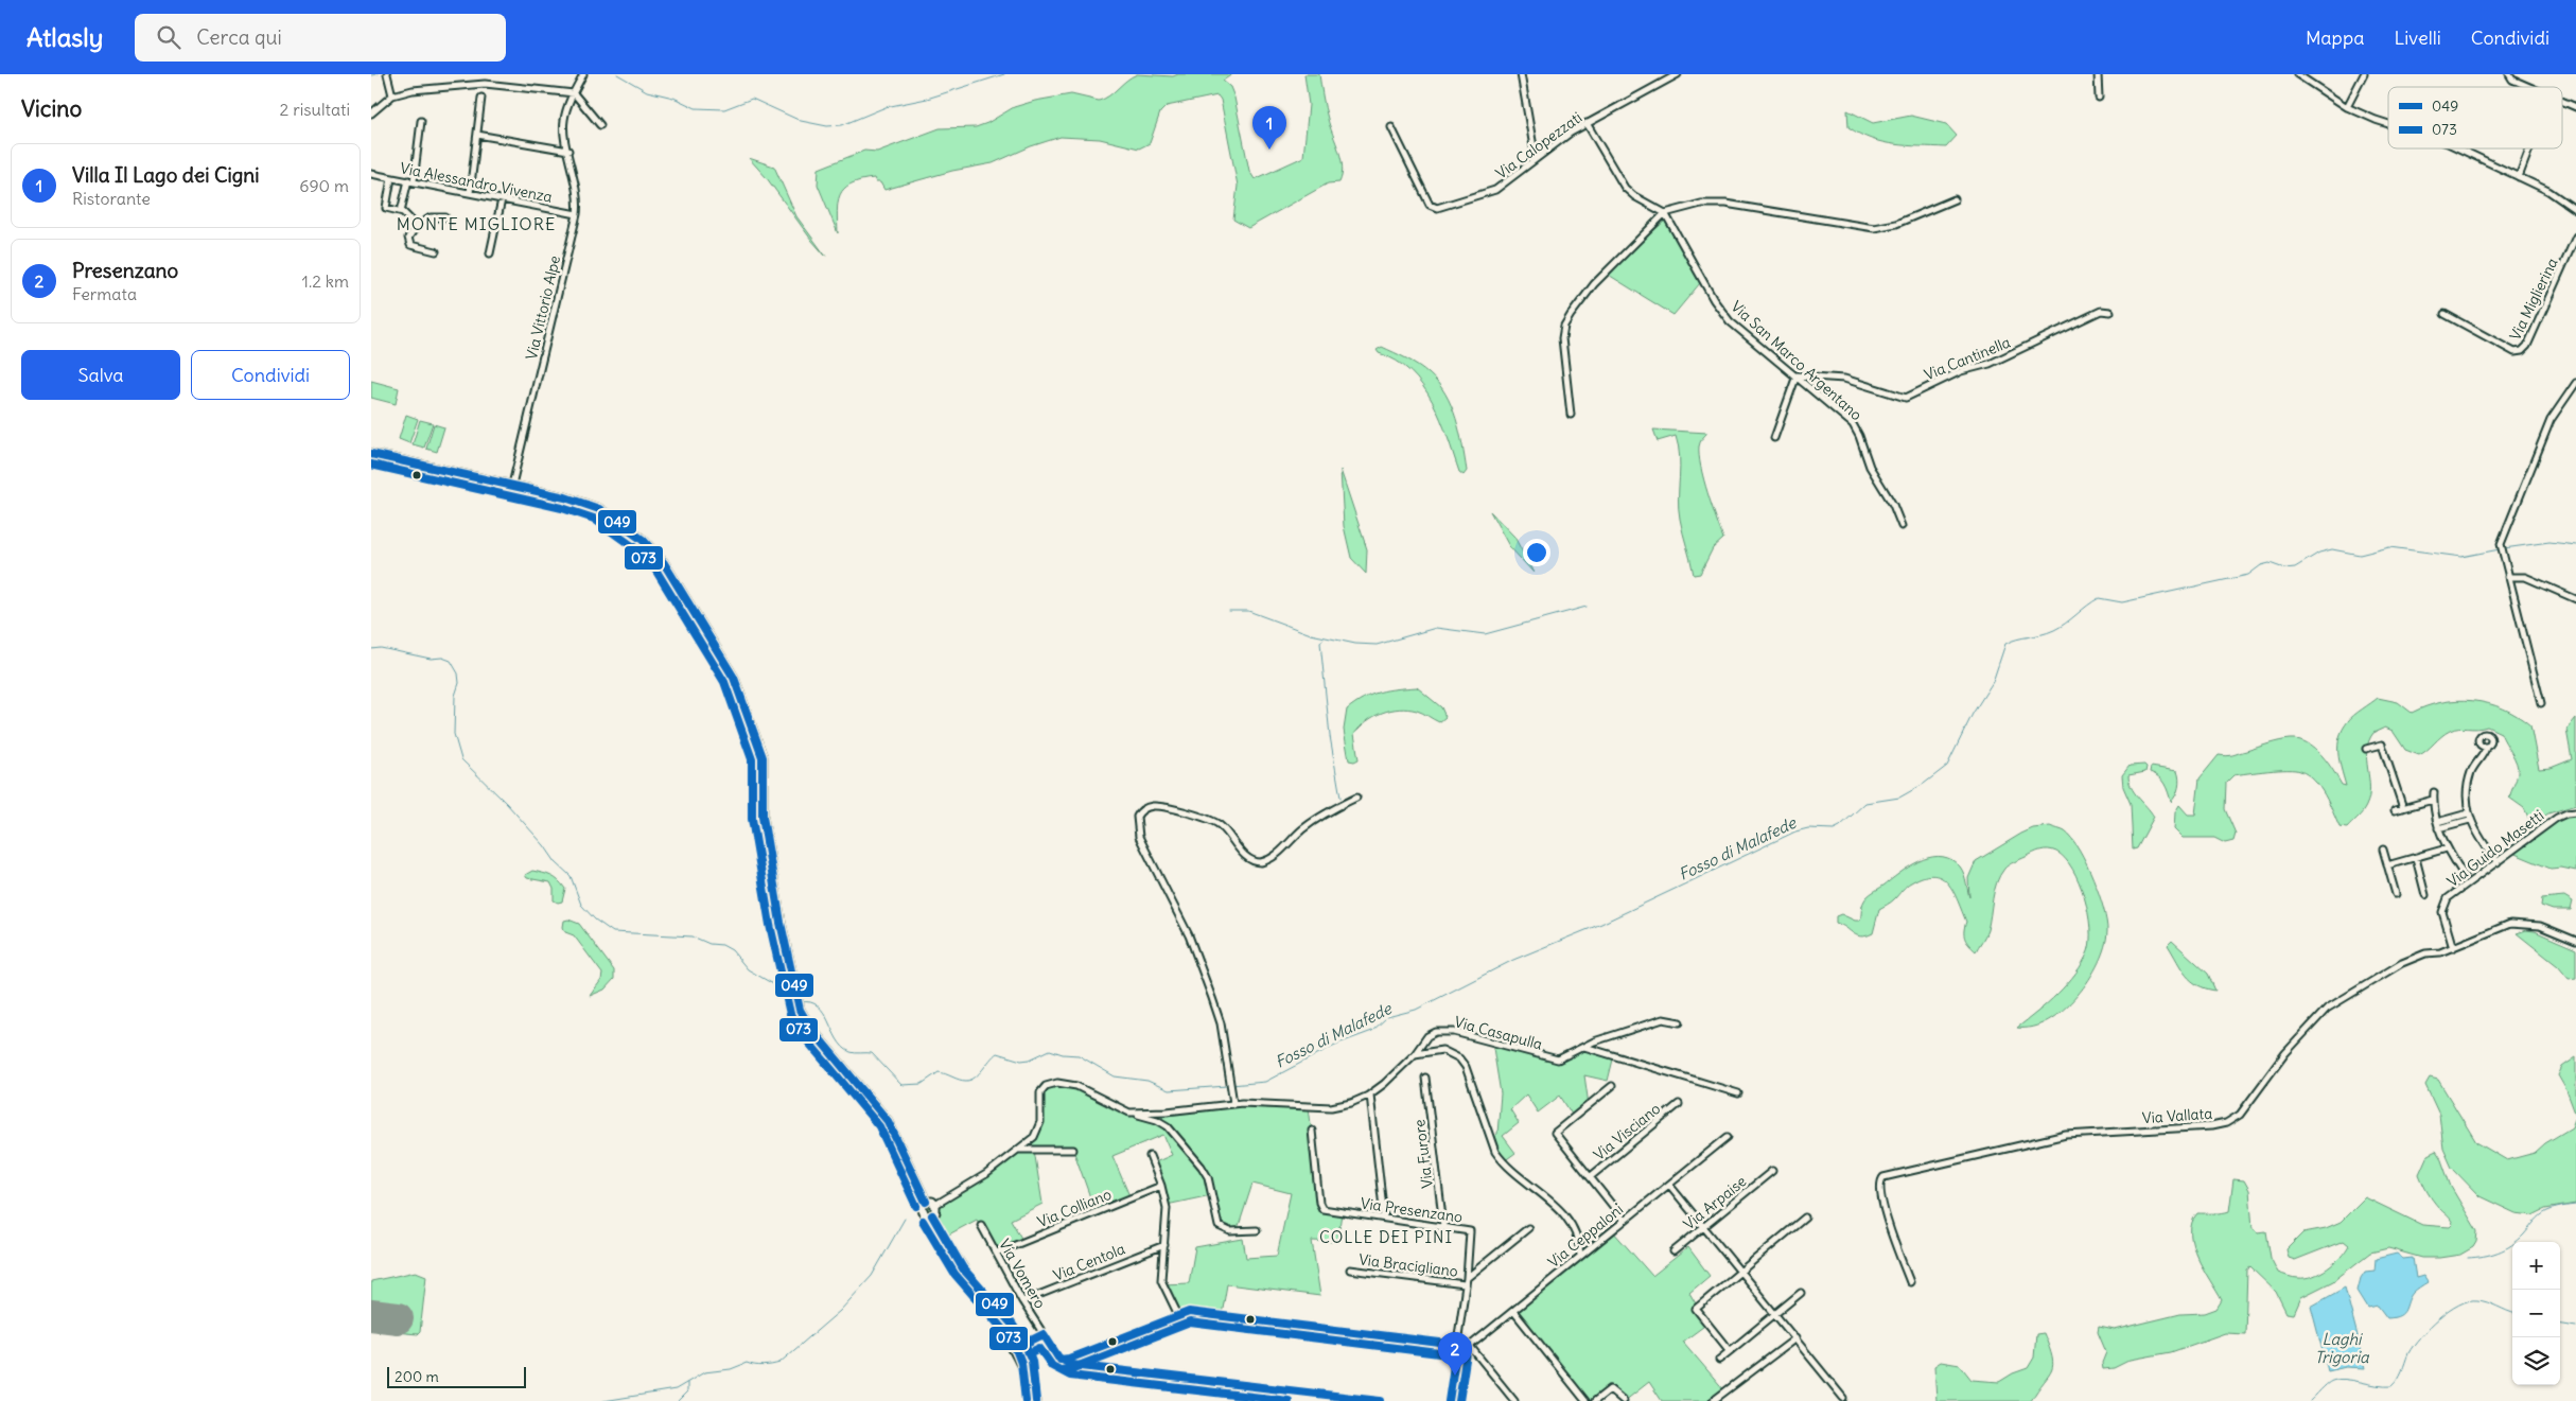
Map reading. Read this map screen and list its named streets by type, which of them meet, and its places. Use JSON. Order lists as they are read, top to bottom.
{
  "streets": {
    "street": [
      "Via Calopezzati",
      "Via Alessandro Vivenza",
      "Via Miglierina",
      "Via Vittorio Alpe",
      "Via Cantinella",
      "Via San Marco Argentano",
      "Via Guido Masetti",
      "Via Casapulla",
      "Via Vallata",
      "Via Visciano",
      "Via Furore",
      "Via Arpaise",
      "Via Colliano",
      "Via Presenzano",
      "Via Ceppaloni",
      "Via Centola",
      "Via Bracigliano",
      "Via Vomero"
    ]
  },
  "crossings": [
    ["Via Alessandro Vivenza", "Via Vittorio Alpe"],
    ["Via Cantinella", "Via San Marco Argentano"],
    ["Via Guido Masetti", "Via Vallata"],
    ["Via Furore", "Via Presenzano"],
    ["Via Colliano", "Via Vomero"],
    ["Via Presenzano", "Via Bracigliano"],
    ["Via Centola", "Via Vomero"]
  ],
  "districts": ["MONTE MIGLIORE", "COLLE DEI PINI"],
  "water": ["Fosso di Malafede", "Laghi Trigoria"],
  "lines": ["transit line 049", "transit line 073"],
  "legend": ["049", "073"],
  "scale_bar": "200 m",
  "page": {
    "header": "Atlasly",
    "search": "Cerca qui",
    "nav": ["Mappa", "Livelli", "Condividi"],
    "heading": ["Vicino", "2 risultati"],
    "pins": ["1", "2"],
    "list": [
      {
        "mark": "1",
        "name": "Villa Il Lago dei Cigni",
        "note": "Ristorante",
        "value": "690 m"
      },
      {
        "mark": "2",
        "name": "Presenzano",
        "note": "Fermata",
        "value": "1.2 km"
      }
    ],
    "buttons": ["Salva", "Condividi"],
    "map_buttons": ["+", "−"],
    "scale": "200 m"
  }
}
